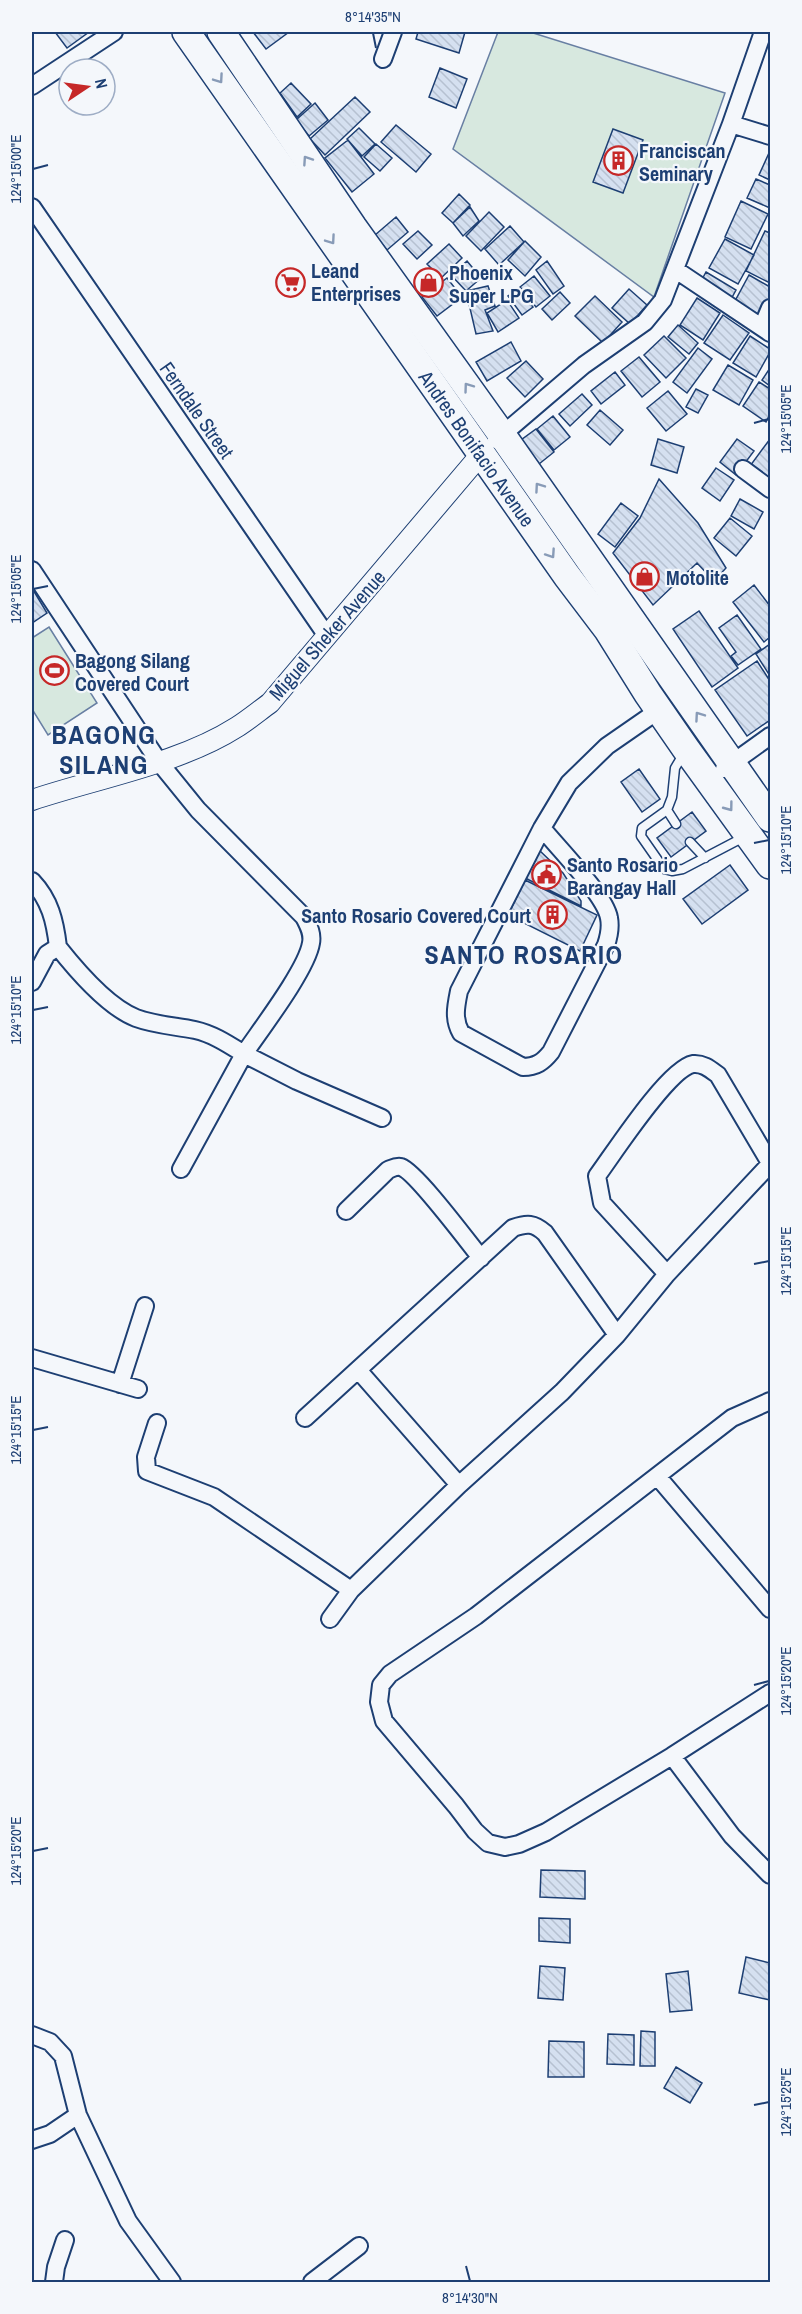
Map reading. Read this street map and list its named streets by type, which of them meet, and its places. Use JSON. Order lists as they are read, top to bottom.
{
  "streets": {
    "highway": ["Andres Bonifacio Avenue"],
    "street": ["Ferndale Street", "Miguel Sheker Avenue"]
  },
  "crossings": [
    ["Ferndale Street", "Miguel Sheker Avenue"],
    ["Andres Bonifacio Avenue", "Miguel Sheker Avenue"]
  ],
  "districts": ["BAGONG SILANG", "SANTO ROSARIO"],
  "places": {
    "building": ["Franciscan Seminary", "Santo Rosario Covered Court"],
    "supermarket": ["Leand Enterprises"],
    "shop": ["Phoenix Super LPG", "Motolite"],
    "sports": ["Bagong Silang Covered Court"],
    "public building": ["Santo Rosario Barangay Hall"]
  },
  "north": "right",
  "coordinates": [
    "8°14'35\"N",
    "124°15'00\"E",
    "124°15'05\"E",
    "124°15'10\"E",
    "124°15'15\"E",
    "124°15'20\"E",
    "124°15'25\"E",
    "8°14'30\"N"
  ]
}
